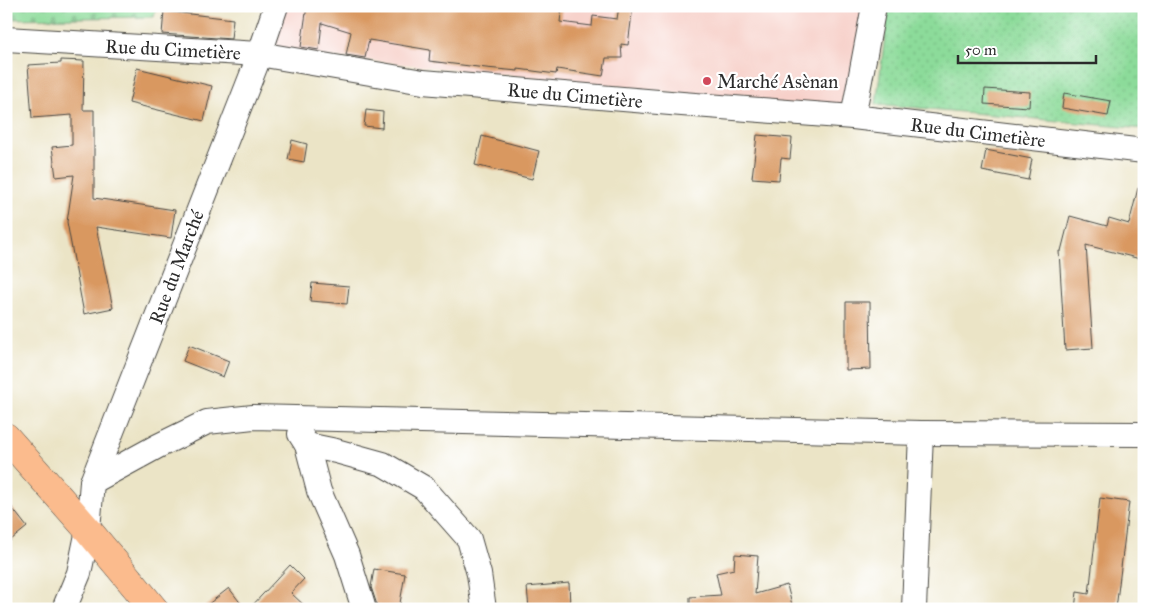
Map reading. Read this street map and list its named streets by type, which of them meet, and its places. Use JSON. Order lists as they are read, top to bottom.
{
  "streets": {
    "street": ["Rue du Cimetière", "Rue du Marché"]
  },
  "crossings": [
    ["Rue du Cimetière", "Rue du Marché"]
  ],
  "places": ["Marché Asènan"],
  "scale_bar": "50 m"
}
